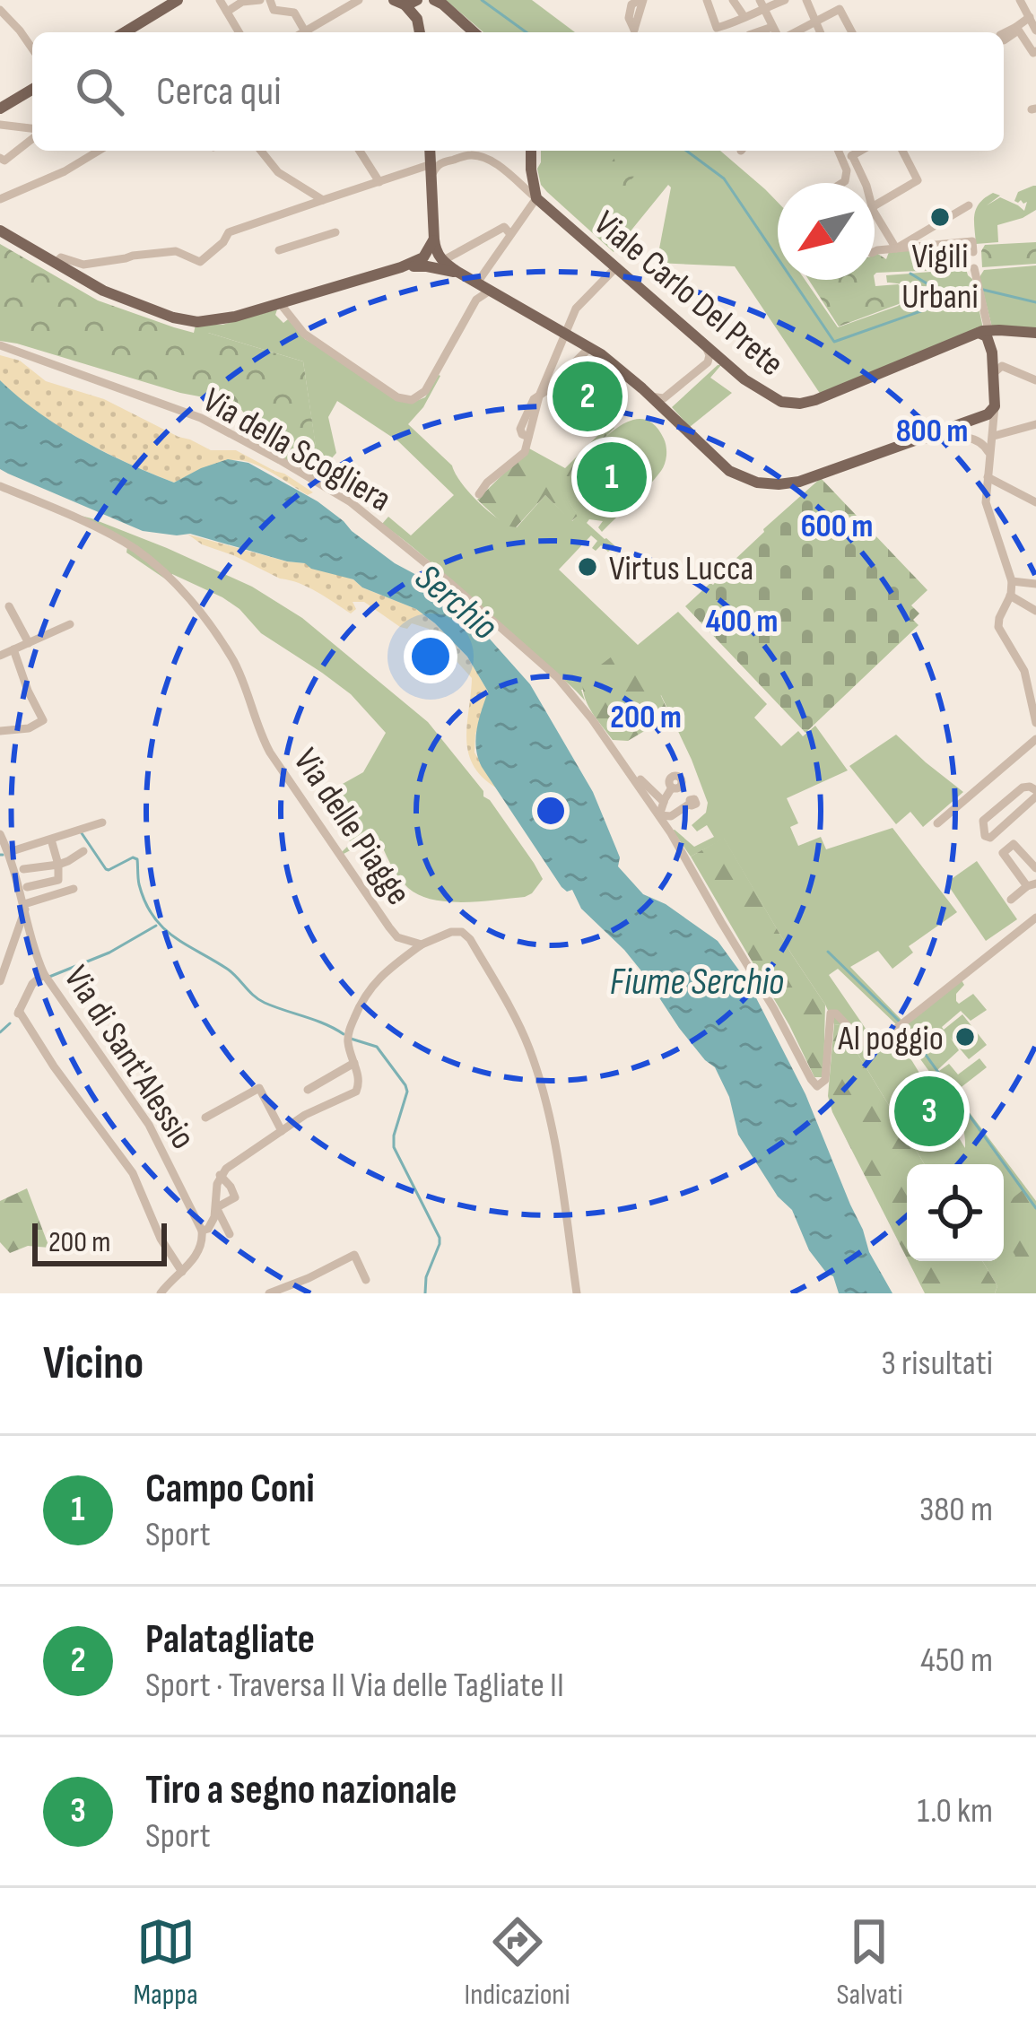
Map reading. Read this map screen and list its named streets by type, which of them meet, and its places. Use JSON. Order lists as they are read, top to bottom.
{
  "streets": {
    "main road": ["Viale Carlo Del Prete"],
    "street": ["Via della Scogliera", "Via delle Piagge", "Via di Sant'Alessio"]
  },
  "water": ["Serchio", "Fiume Serchio"],
  "places": ["Vigili Urbani", "Virtus Lucca", "Al poggio"],
  "scale_bar": "200 m",
  "north": "bottom left",
  "page": {
    "search": "Cerca qui",
    "pins": ["2", "1", "3"],
    "scale": "200 m",
    "heading": ["Vicino", "3 risultati"],
    "list": [
      {
        "mark": "1",
        "name": "Campo Coni",
        "note": "Sport",
        "value": "380 m"
      },
      {
        "mark": "2",
        "name": "Palatagliate",
        "note": "Sport · Traversa II Via delle Tagliate II",
        "value": "450 m"
      },
      {
        "mark": "3",
        "name": "Tiro a segno nazionale",
        "note": "Sport",
        "value": "1.0 km"
      }
    ],
    "nav": ["Mappa", "Indicazioni", "Salvati"]
  },
  "rings": [
    "800 m",
    "600 m",
    "400 m",
    "200 m"
  ]
}
